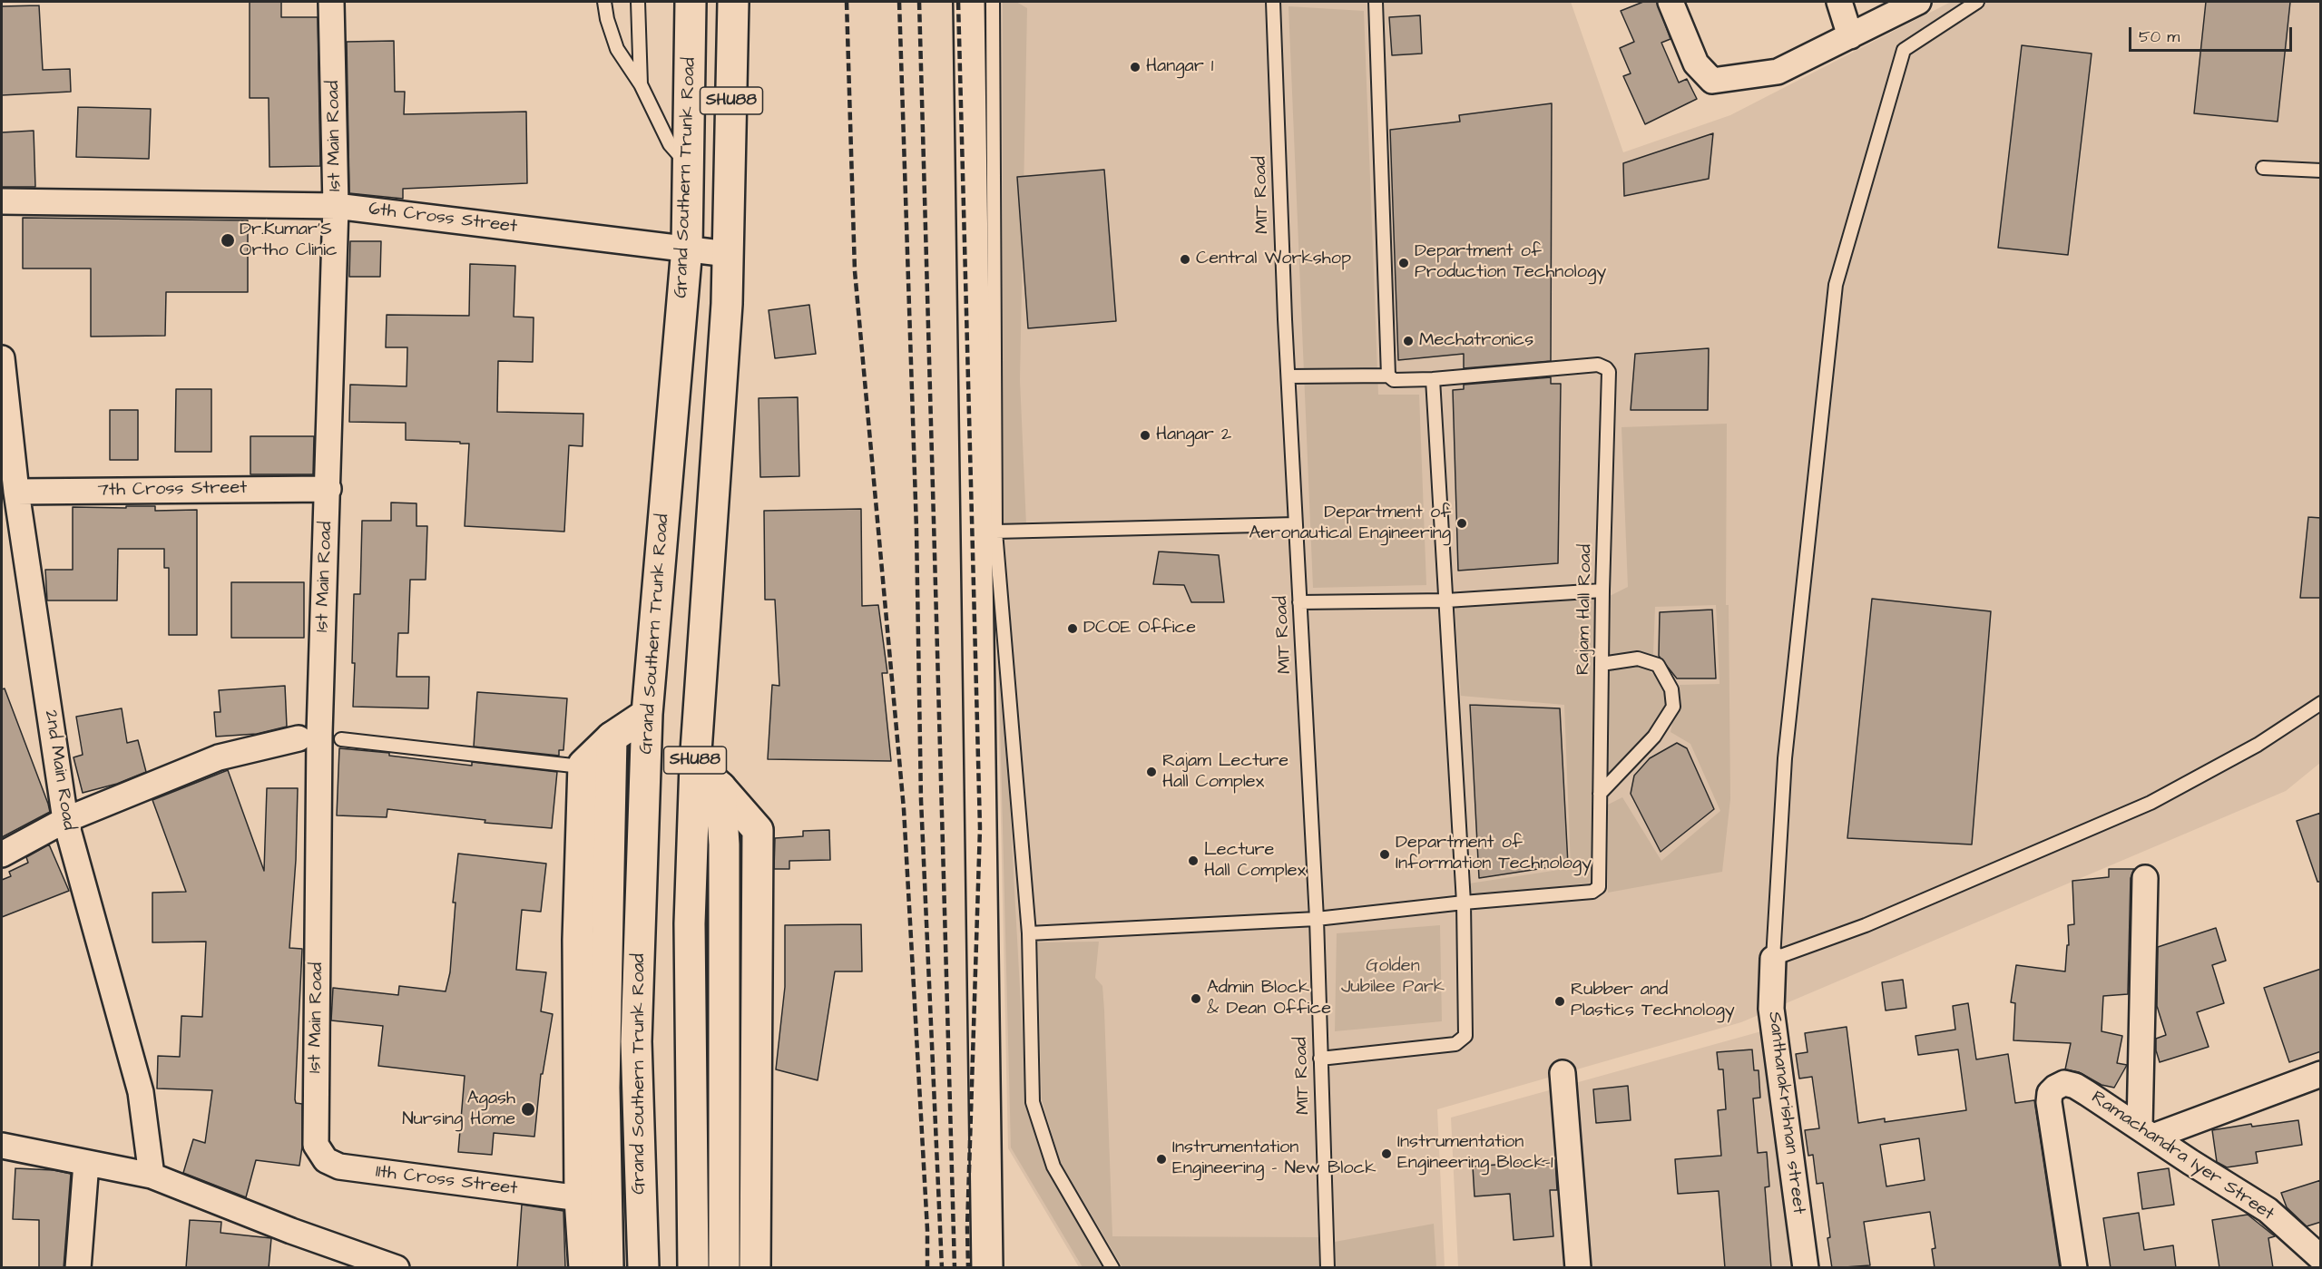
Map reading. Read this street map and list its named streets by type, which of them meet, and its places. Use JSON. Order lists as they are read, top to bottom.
{
  "streets": {
    "main road": ["SHU88", "Grand Southern Trunk Road"],
    "street": [
      "1st Main Road",
      "6th Cross Street",
      "7th Cross Street",
      "2nd Main Road",
      "Santhanakrishnan street",
      "Ramachandra Iyer Street",
      "11th Cross Street"
    ],
    "lane": ["MIT Road", "Rajam Hall Road"]
  },
  "crossings": [
    ["SHU88", "6th Cross Street"],
    ["1st Main Road", "6th Cross Street"],
    ["1st Main Road", "7th Cross Street"],
    ["1st Main Road", "11th Cross Street"],
    ["Grand Southern Trunk Road", "6th Cross Street"],
    ["MIT Road", "Rajam Hall Road"],
    ["7th Cross Street", "2nd Main Road"]
  ],
  "parks": ["Golden Jubilee Park"],
  "places": [
    "Hangar 1",
    "Dr.Kumar'S Ortho Clinic",
    "Central Workshop",
    "Department of Production Technology",
    "Mechatronics",
    "Hangar 2",
    "Department of Aeronautical Engineering",
    "DCOE Office",
    "Rajam Lecture Hall Complex",
    "Department of Information Technology",
    "Lecture Hall Complex",
    "Admin Block & Dean Office",
    "Rubber and Plastics Technology",
    "Agash Nursing Home",
    "Instrumentation Engineering Block-1",
    "Instrumentation Engineering - New Block"
  ],
  "scale_bar": "50 m"
}
